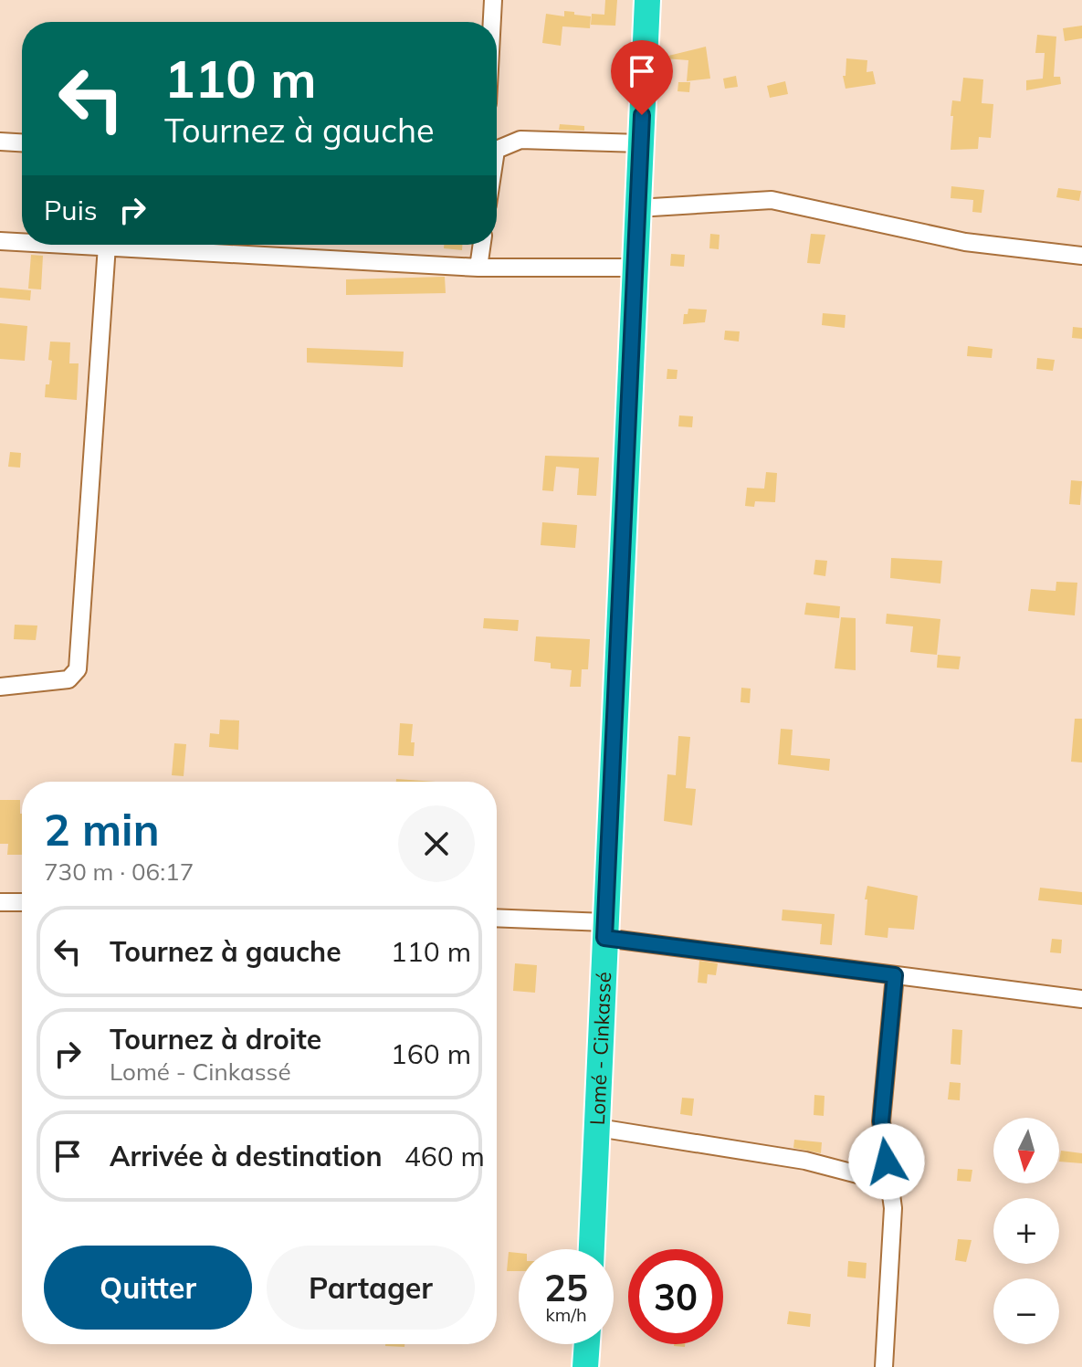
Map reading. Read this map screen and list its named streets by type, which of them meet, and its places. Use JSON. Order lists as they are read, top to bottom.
{
  "streets": {
    "highway": ["Lomé - Cinkassé"]
  },
  "north": "bottom",
  "page": {
    "turn": ["110 m", "Tournez à gauche"],
    "then": "Puis",
    "heading": ["2 min", "730 m · 06:17"],
    "list": [
      {
        "name": "Tournez à gauche",
        "value": "110 m"
      },
      {
        "name": "Tournez à droite",
        "note": "Lomé - Cinkassé",
        "value": "160 m"
      },
      {
        "name": "Arrivée à destination",
        "value": "460 m"
      }
    ],
    "map_buttons": ["+", "−"],
    "buttons": ["Quitter", "Partager"],
    "speed": "25 km/h",
    "limit": "30"
  }
}
